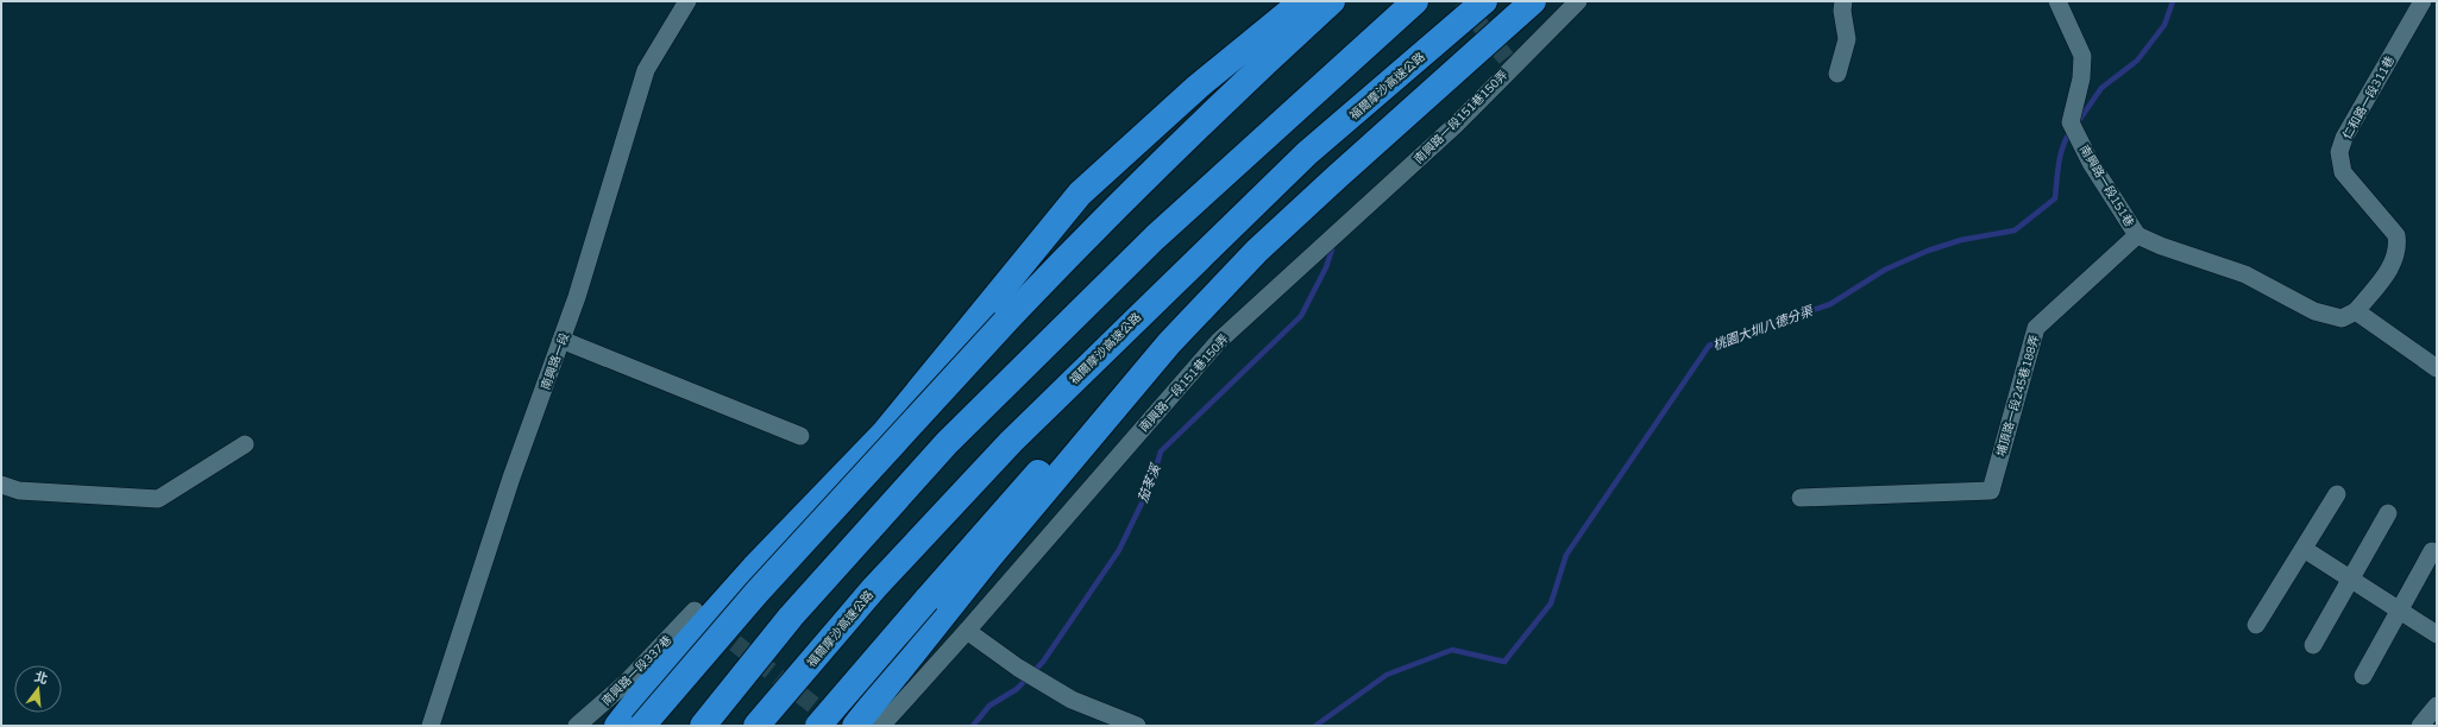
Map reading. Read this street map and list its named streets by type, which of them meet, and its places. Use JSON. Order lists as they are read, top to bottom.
{
  "streets": {
    "highway": ["福爾摩沙高速公路"],
    "street": [
      "仁和路一段311巷",
      "南興路一段151巷150弄",
      "南興路一段151巷",
      "南興路一段",
      "埔頂路一段245巷188弄",
      "南興路一段337巷"
    ]
  },
  "crossings": [
    ["南興路一段151巷", "埔頂路一段245巷188弄"]
  ],
  "water": ["桃園大圳八德分渠", "茄苳溪"],
  "north": "top"
}
